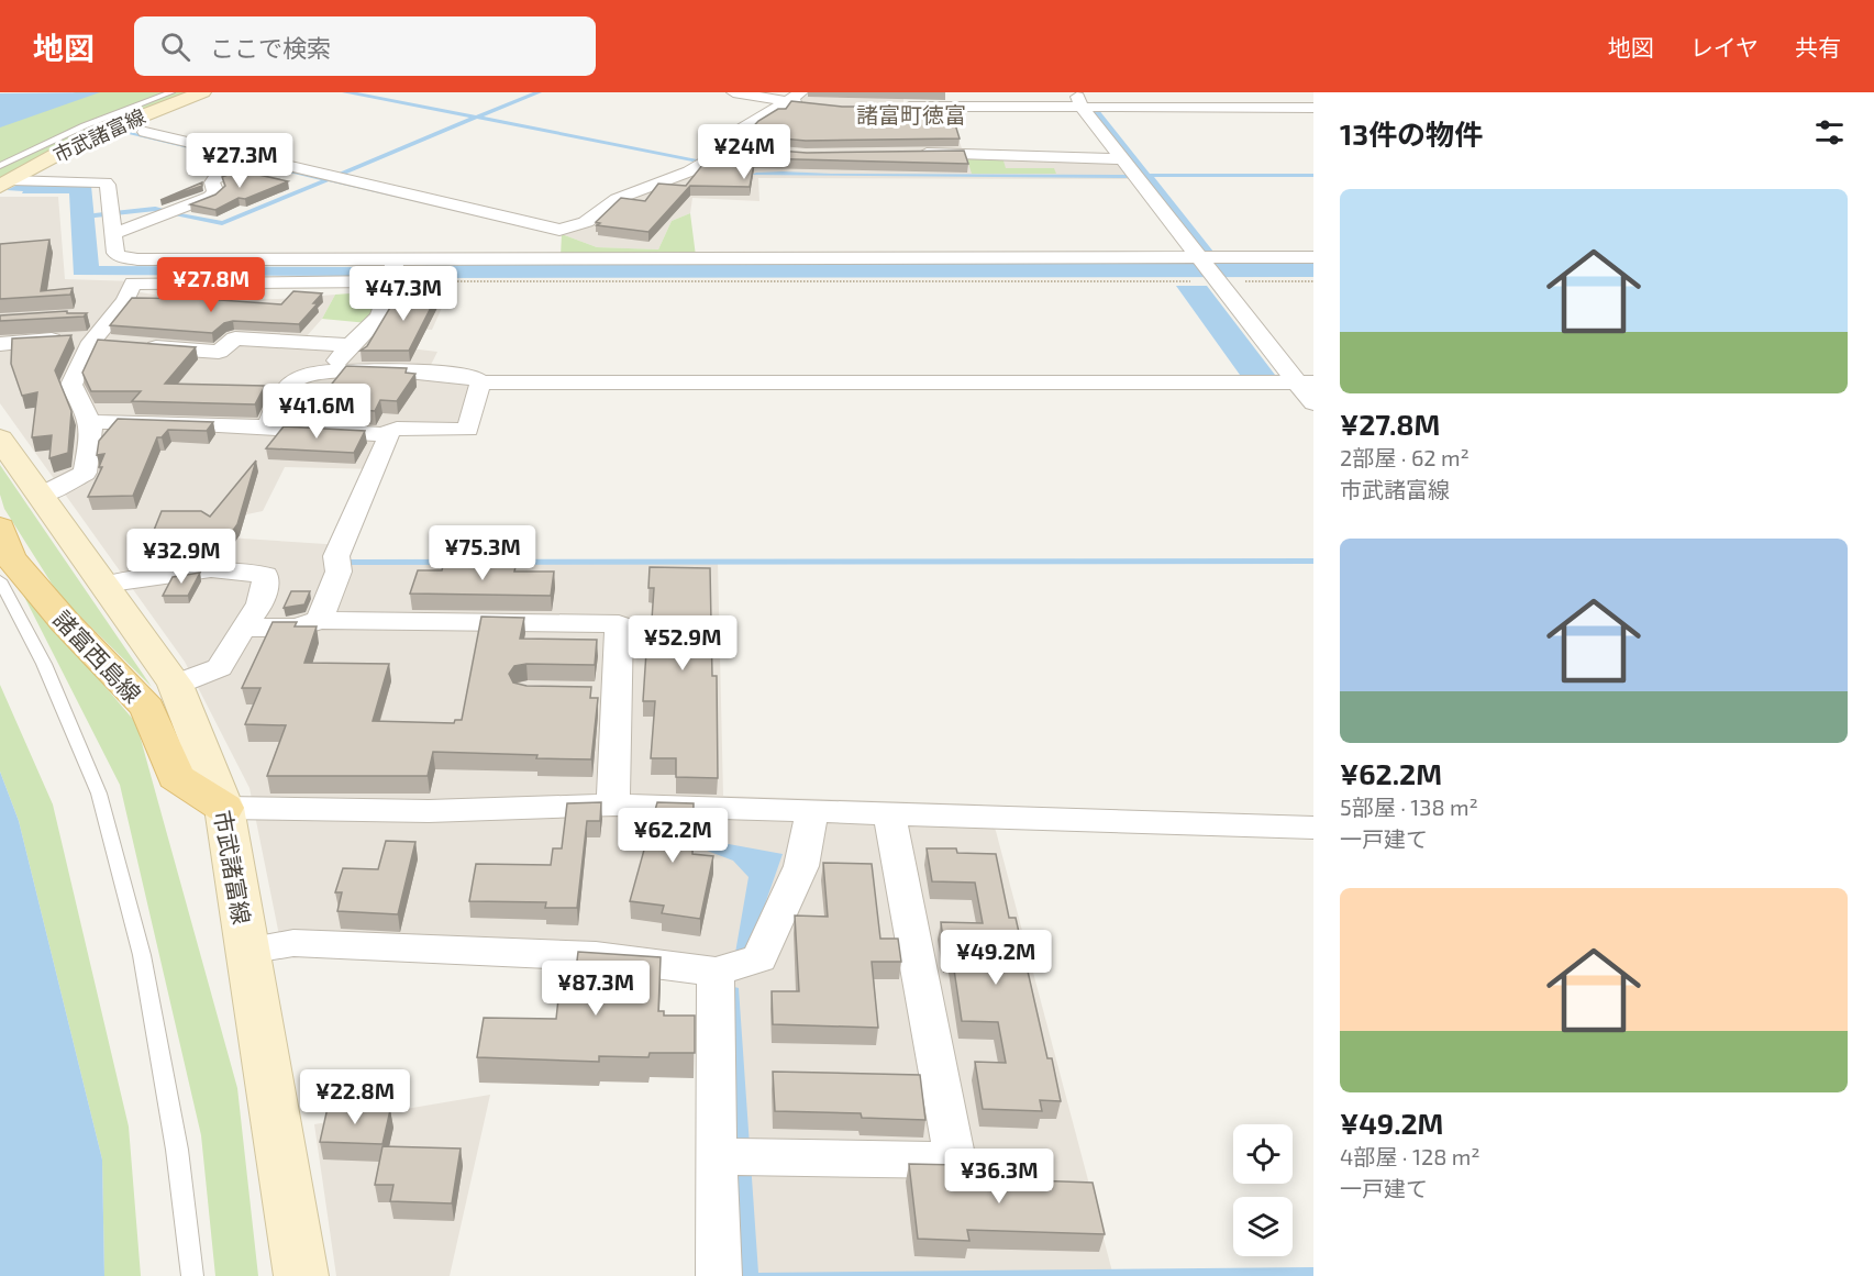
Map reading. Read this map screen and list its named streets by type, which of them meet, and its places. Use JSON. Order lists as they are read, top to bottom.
{
  "streets": {
    "main road": ["市武諸富線", "諸富西島線"]
  },
  "crossings": [
    ["市武諸富線", "諸富西島線"]
  ],
  "districts": ["諸富町徳富"],
  "page": {
    "header": "地図",
    "search": "ここで検索",
    "nav": ["地図", "レイヤ", "共有"],
    "heading": "13件の物件",
    "price": [
      "¥24M",
      "¥27.3M",
      "¥27.8M",
      "¥47.3M",
      "¥41.6M",
      "¥75.3M",
      "¥32.9M",
      "¥52.9M",
      "¥62.2M",
      "¥49.2M",
      "¥87.3M",
      "¥22.8M",
      "¥36.3M"
    ],
    "list": [
      {
        "name": "¥27.8M",
        "note": "2部屋 · 62 m² · 市武諸富線"
      },
      {
        "name": "¥62.2M",
        "note": "5部屋 · 138 m² · 一戸建て"
      },
      {
        "name": "¥49.2M",
        "note": "4部屋 · 128 m² · 一戸建て"
      }
    ]
  }
}
